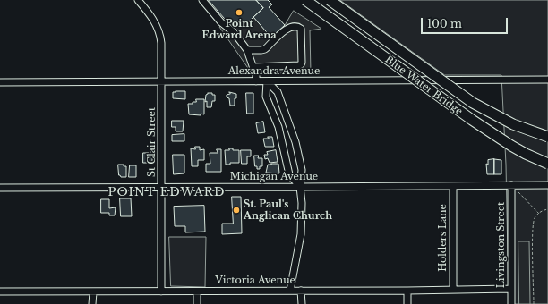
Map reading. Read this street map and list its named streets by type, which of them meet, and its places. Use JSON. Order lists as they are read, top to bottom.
{
  "streets": {
    "highway": ["Blue Water Bridge"],
    "street": [
      "Alexandra Avenue",
      "St Clair Street",
      "Michigan Avenue",
      "Holders Lane",
      "Livingston Street",
      "Victoria Avenue"
    ]
  },
  "crossings": [
    ["Alexandra Avenue", "St Clair Street"],
    ["St Clair Street", "Michigan Avenue"],
    ["St Clair Street", "Victoria Avenue"],
    ["Michigan Avenue", "Holders Lane"],
    ["Michigan Avenue", "Livingston Street"],
    ["Holders Lane", "Victoria Avenue"],
    ["Livingston Street", "Victoria Avenue"]
  ],
  "districts": ["POINT EDWARD"],
  "places": ["Point Edward Arena", "St. Paul's Anglican Church"],
  "scale_bar": "100 m"
}
